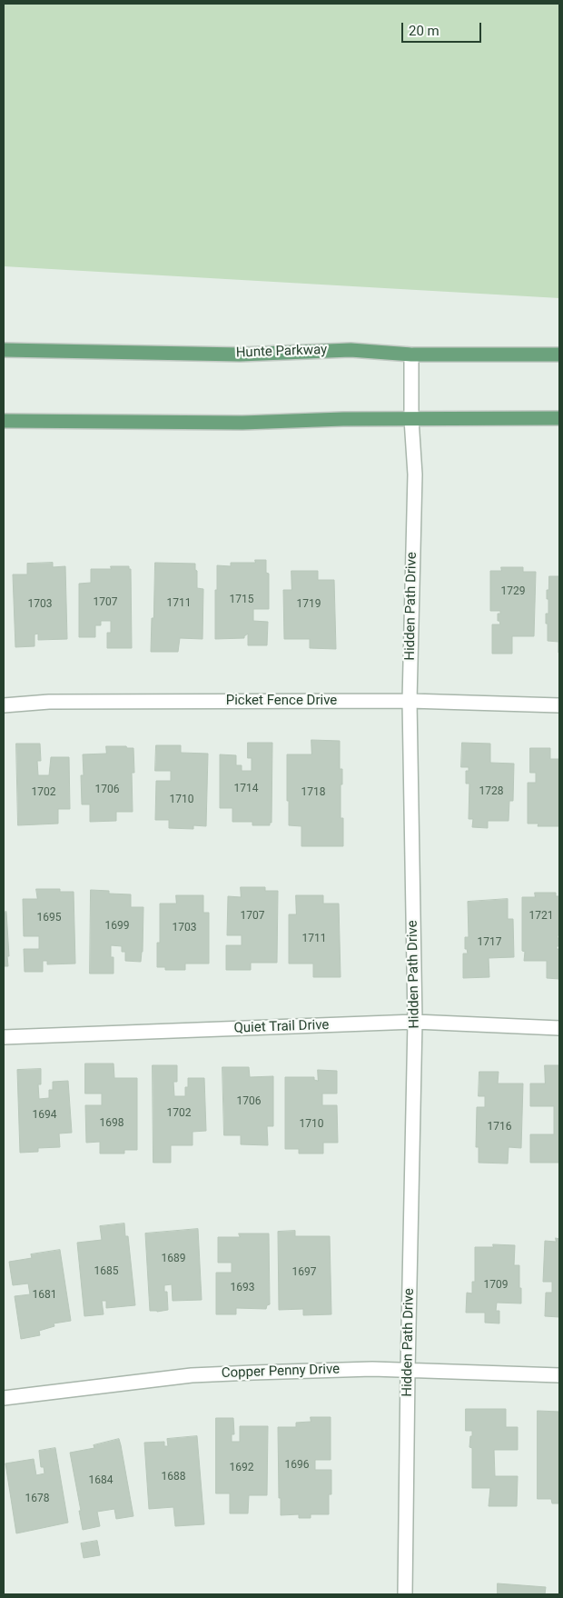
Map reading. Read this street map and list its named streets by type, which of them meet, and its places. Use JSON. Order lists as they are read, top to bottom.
{
  "streets": {
    "main road": ["Hunte Parkway"],
    "street": [
      "Hidden Path Drive",
      "Picket Fence Drive",
      "Quiet Trail Drive",
      "Copper Penny Drive"
    ]
  },
  "crossings": [
    ["Hunte Parkway", "Hidden Path Drive"],
    ["Hidden Path Drive", "Picket Fence Drive"],
    ["Hidden Path Drive", "Quiet Trail Drive"],
    ["Hidden Path Drive", "Copper Penny Drive"]
  ],
  "house_numbers": [
    "1729",
    "1715",
    "1707",
    "1711",
    "1703",
    "1719",
    "1714",
    "1706",
    "1728",
    "1702",
    "1718",
    "1710",
    "1707",
    "1721",
    "1695",
    "1699",
    "1703",
    "1711",
    "1717",
    "1706",
    "1702",
    "1694",
    "1698",
    "1710",
    "1716",
    "1689",
    "1685",
    "1697",
    "1709",
    "1693",
    "1681",
    "1696",
    "1692",
    "1688",
    "1684",
    "1678"
  ],
  "scale_bar": "20 m"
}
